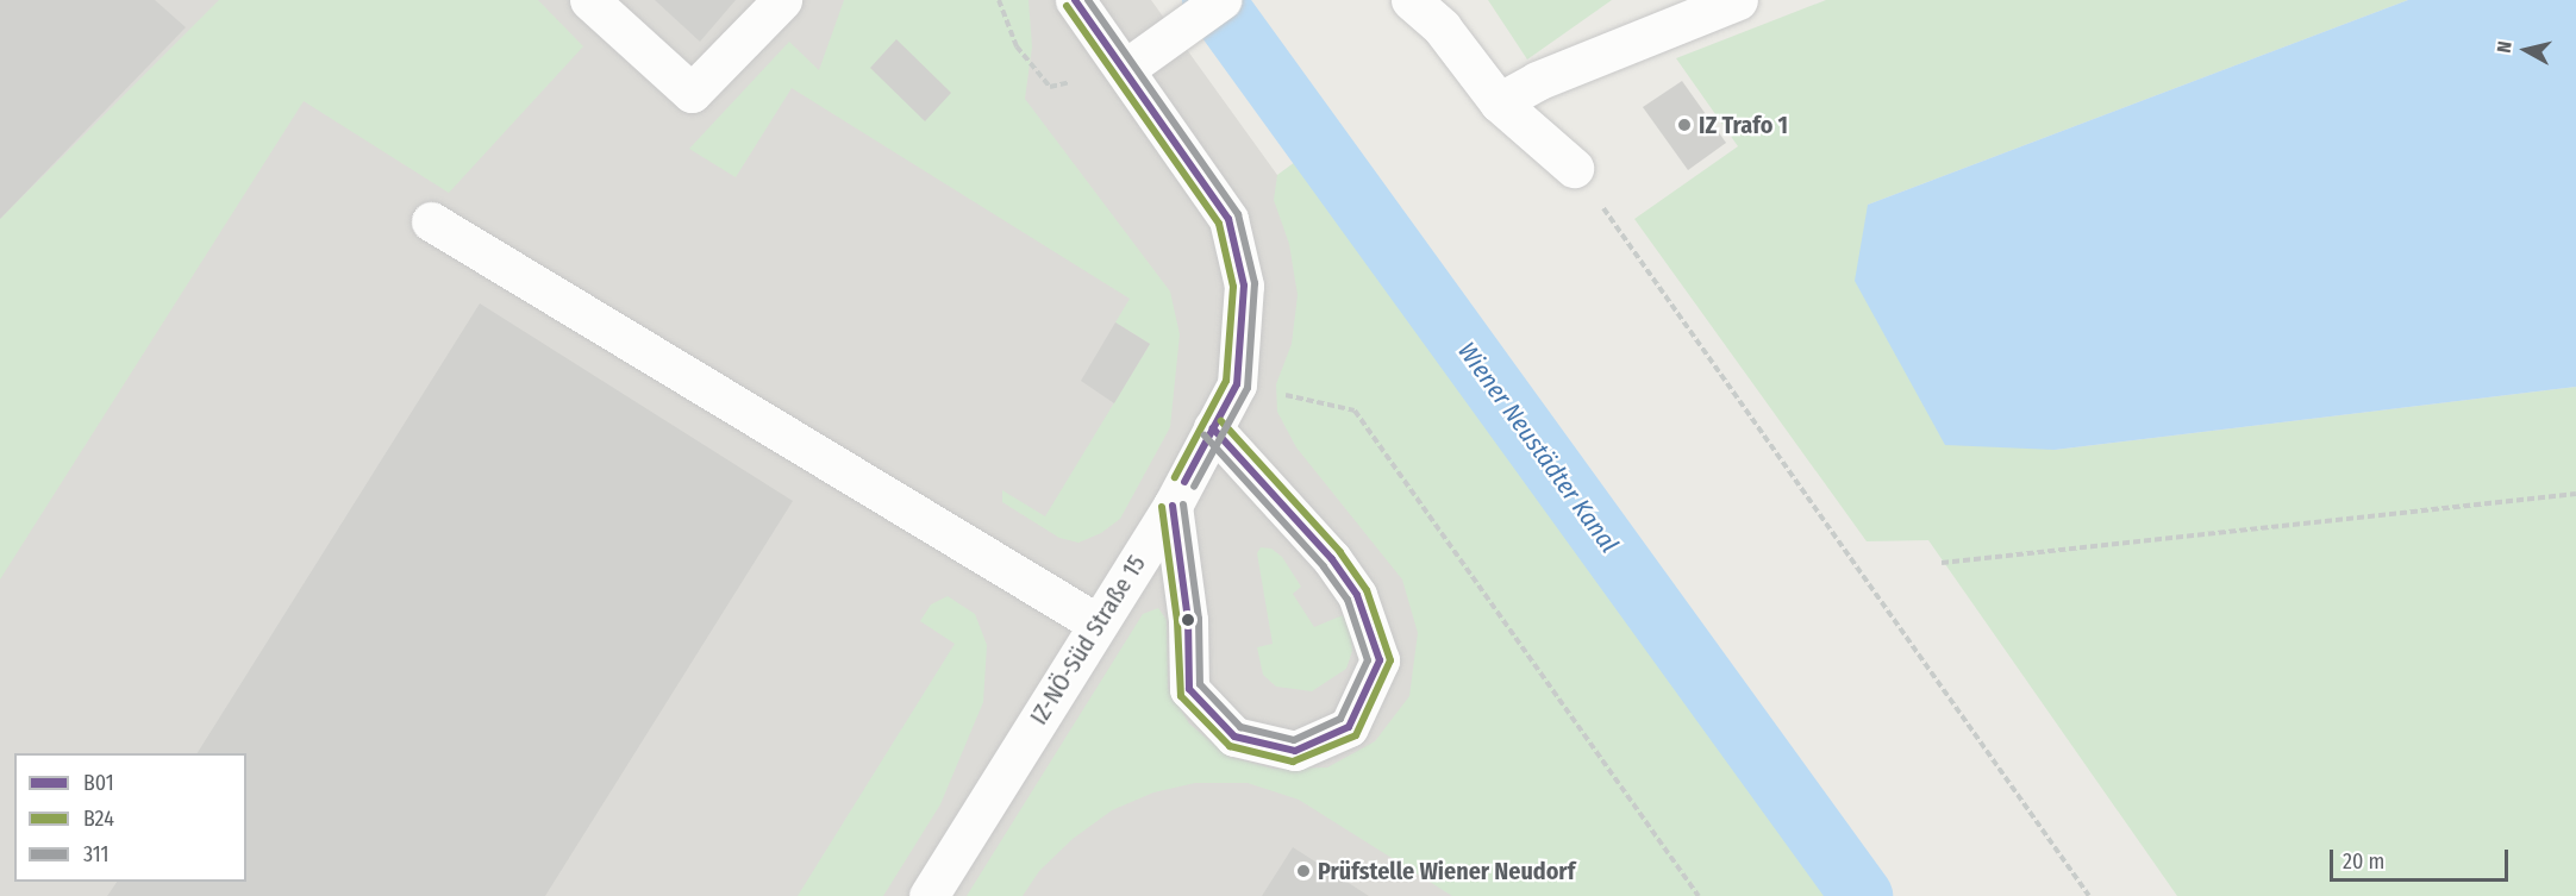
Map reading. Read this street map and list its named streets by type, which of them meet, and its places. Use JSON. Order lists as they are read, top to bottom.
{
  "streets": {
    "street": ["IZ-NÖ-Süd Straße 15"]
  },
  "water": ["Wiener Neustädter Kanal"],
  "places": ["IZ Trafo 1", "Prüfstelle Wiener Neudorf"],
  "lines": ["transit line B01", "transit line 311", "transit line B24"],
  "legend": ["B01", "B24", "311"],
  "scale_bar": "20 m",
  "north": "left"
}
